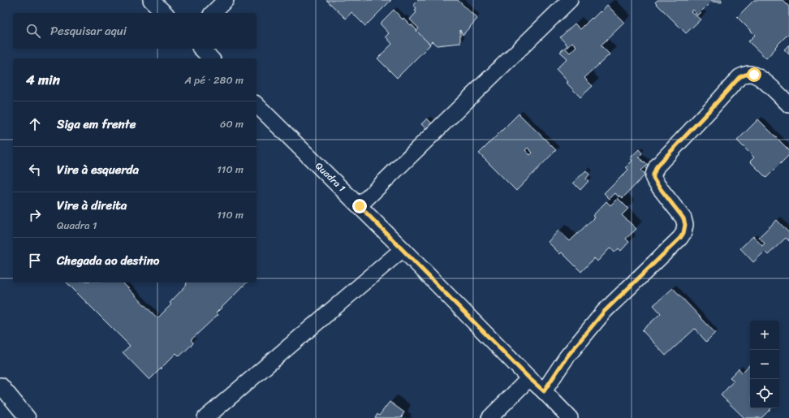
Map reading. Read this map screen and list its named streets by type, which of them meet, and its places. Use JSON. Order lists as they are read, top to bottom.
{
  "streets": {
    "street": ["Quadra 1"]
  },
  "page": {
    "search": "Pesquisar aqui",
    "heading": ["4 min", "A pé · 280 m"],
    "list": [
      ["Siga em frente", "60 m"],
      ["Vire à esquerda", "110 m"],
      ["Vire à direita", "Quadra 1", "110 m"],
      "Chegada ao destino"
    ],
    "map_buttons": ["+", "−"]
  }
}
